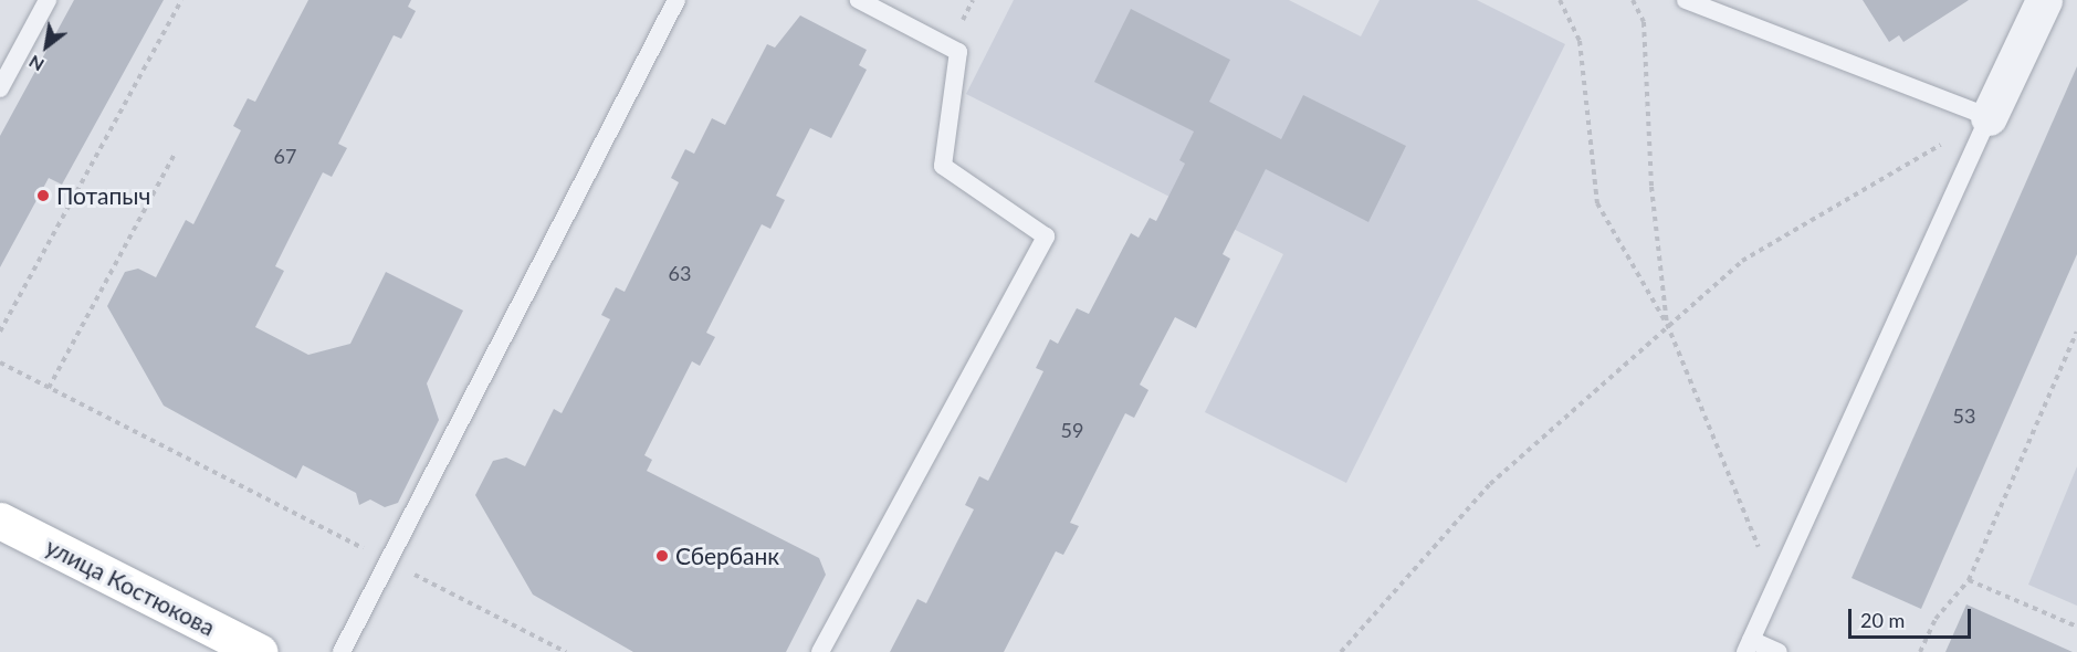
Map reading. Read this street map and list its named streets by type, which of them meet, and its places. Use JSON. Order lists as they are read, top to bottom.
{
  "streets": {
    "main road": ["улица Костюкова"]
  },
  "places": ["Потапыч", "Сбербанк"],
  "house_numbers": [
    "67",
    "63",
    "53",
    "59"
  ],
  "scale_bar": "20 m",
  "north": "bottom left"
}
